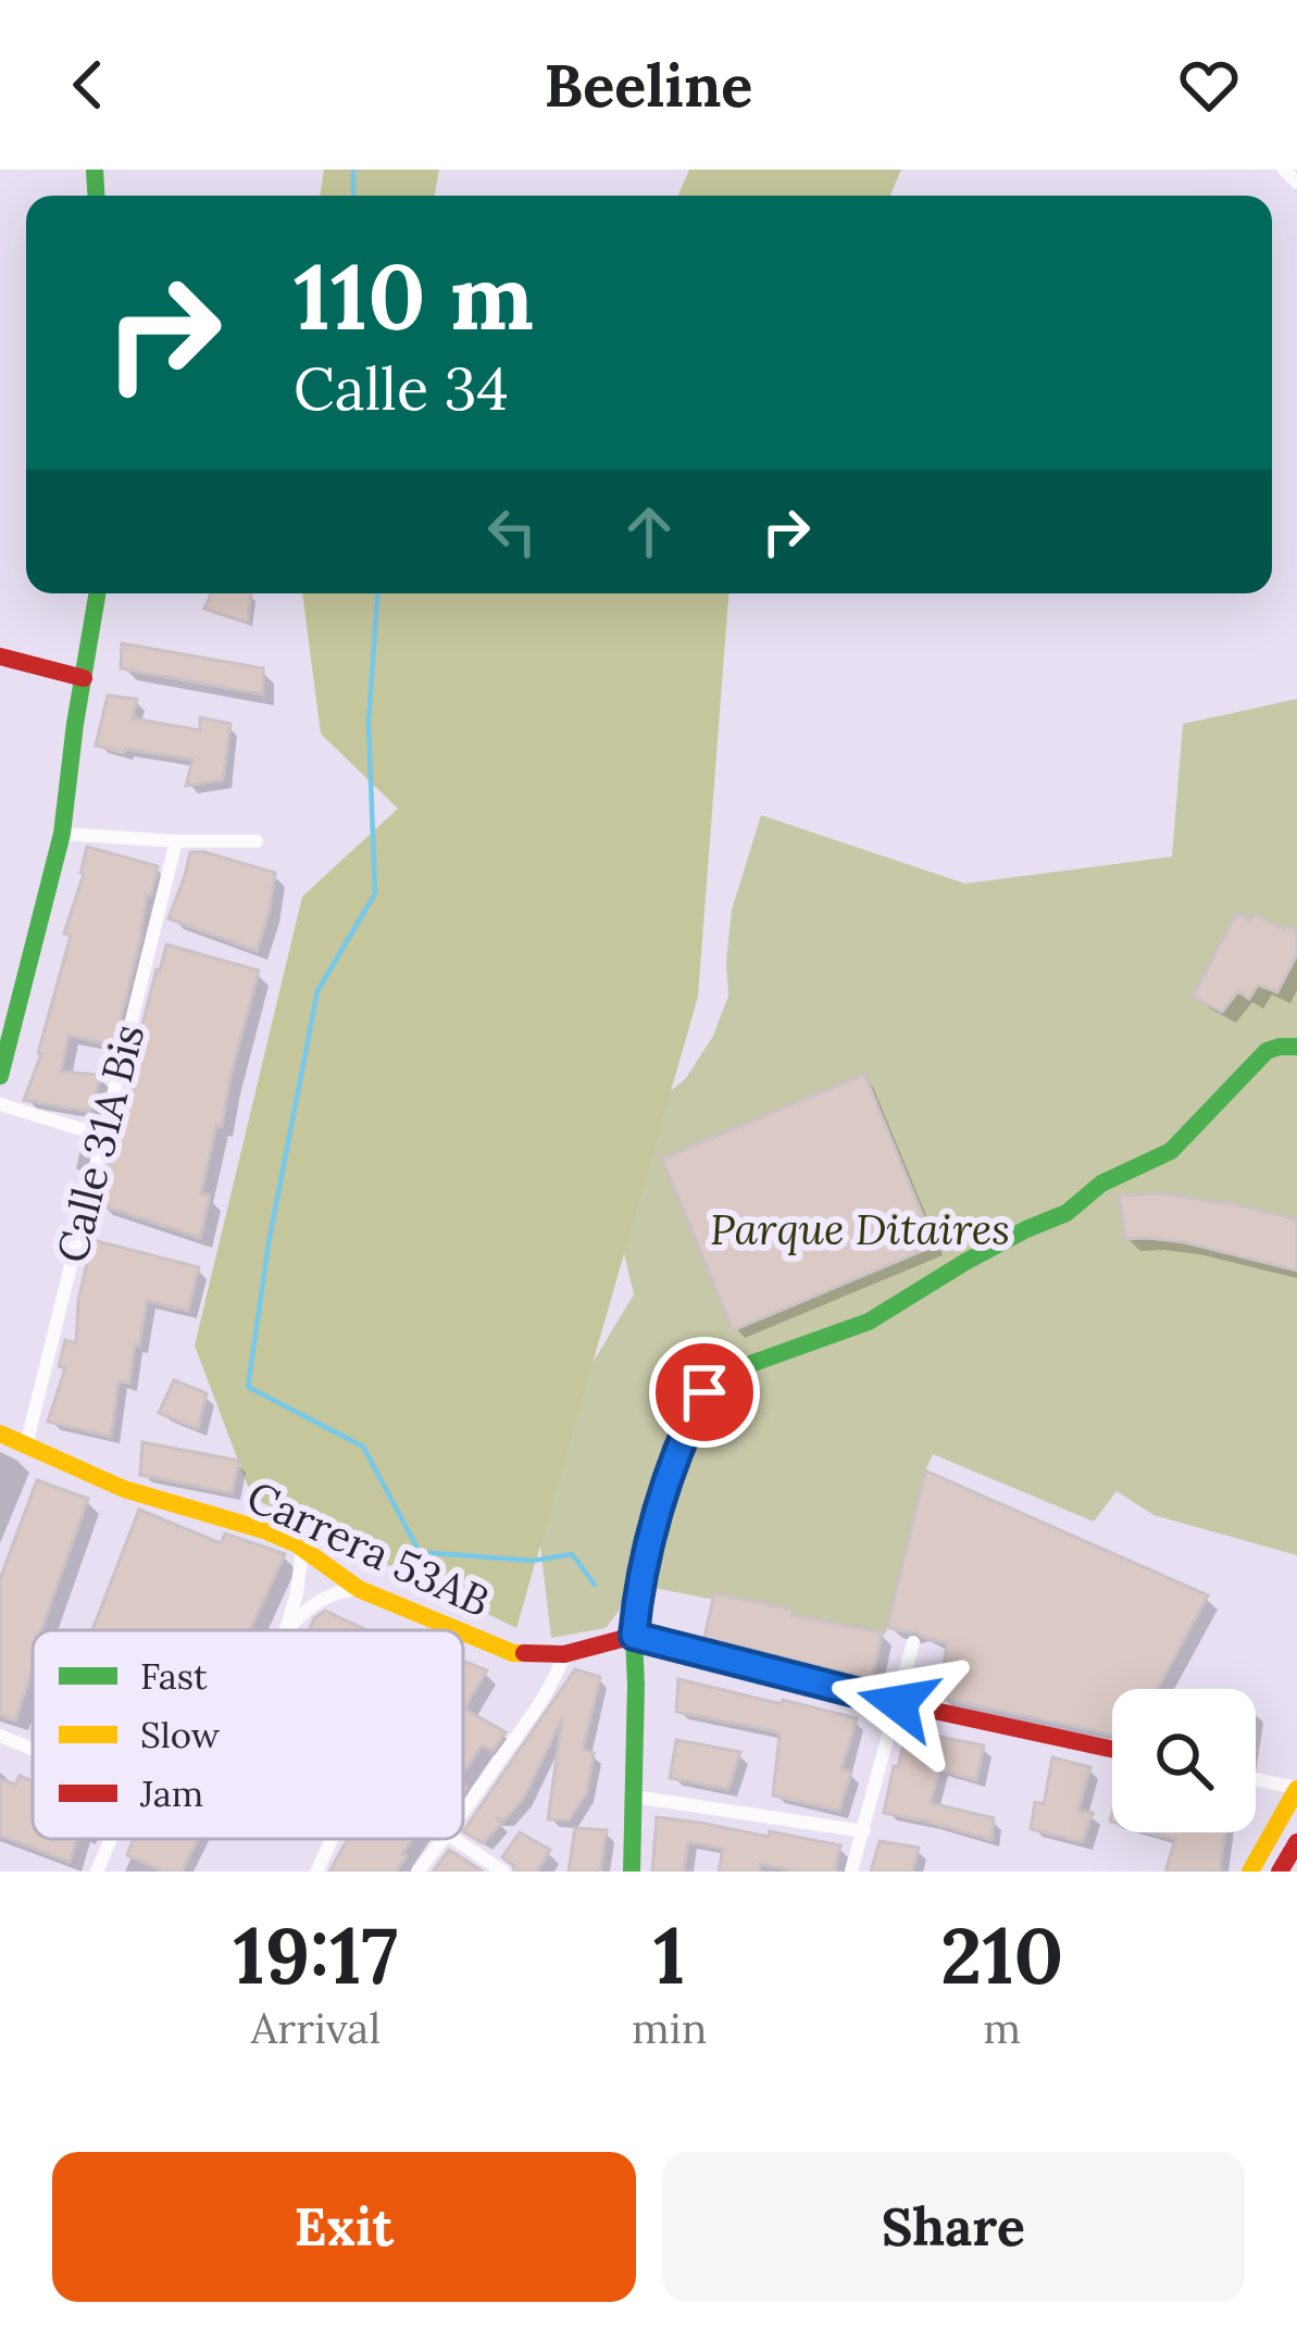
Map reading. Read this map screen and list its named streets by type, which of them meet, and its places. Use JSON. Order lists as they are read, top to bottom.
{
  "streets": {
    "street": ["Calle 31A Bis", "Carrera 53AB"]
  },
  "crossings": [
    ["Calle 31A Bis", "Carrera 53AB"]
  ],
  "parks": ["Parque Ditaires"],
  "legend": ["Fast", "Slow", "Jam"],
  "page": {
    "header": "Beeline",
    "turn": ["110 m", "Calle 34"],
    "eta": [
      "19:17",
      "Arrival",
      "1",
      "min",
      "210",
      "m"
    ],
    "buttons": ["Exit", "Share"]
  }
}
